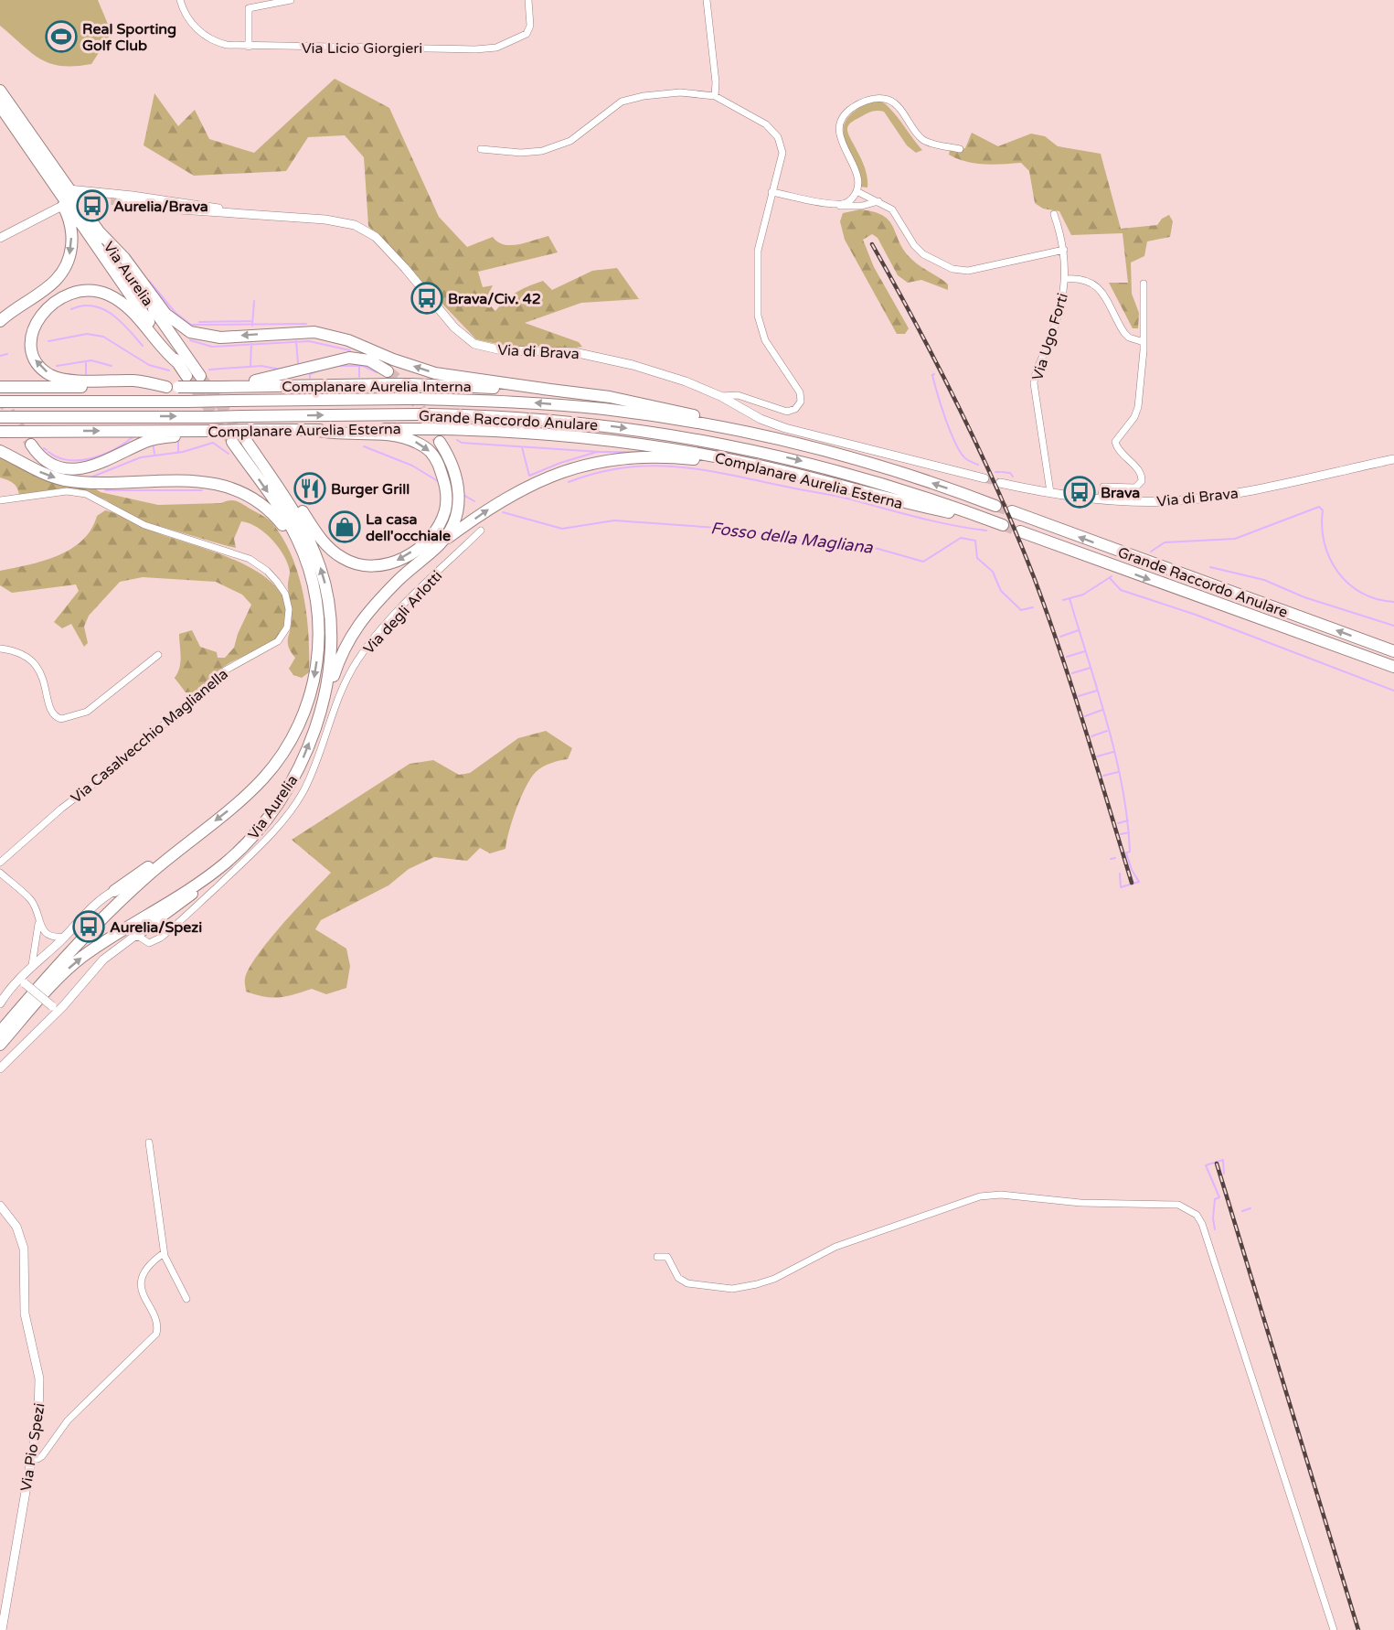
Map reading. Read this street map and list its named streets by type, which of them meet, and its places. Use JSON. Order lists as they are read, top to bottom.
{
  "streets": {
    "highway": [
      "Via Aurelia",
      "Complanare Aurelia Interna",
      "Grande Raccordo Anulare",
      "Complanare Aurelia Esterna"
    ],
    "street": [
      "Via Licio Giorgieri",
      "Via Ugo Forti",
      "Via di Brava",
      "Via degli Arlotti",
      "Via Casalvecchio Maglianella",
      "Via Pio Spezi"
    ]
  },
  "crossings": [
    ["Via Ugo Forti", "Via di Brava"],
    ["Complanare Aurelia Interna", "Grande Raccordo Anulare"],
    ["Grande Raccordo Anulare", "Complanare Aurelia Esterna"]
  ],
  "water": ["Fosso della Magliana"],
  "places": {
    "sports": ["Real Sporting Golf Club"],
    "bus stop": [
      "Aurelia/Brava",
      "Brava/Civ. 42",
      "Brava",
      "Aurelia/Spezi"
    ],
    "restaurant": ["Burger Grill"],
    "shop": ["La casa dell'occhiale"]
  }
}
